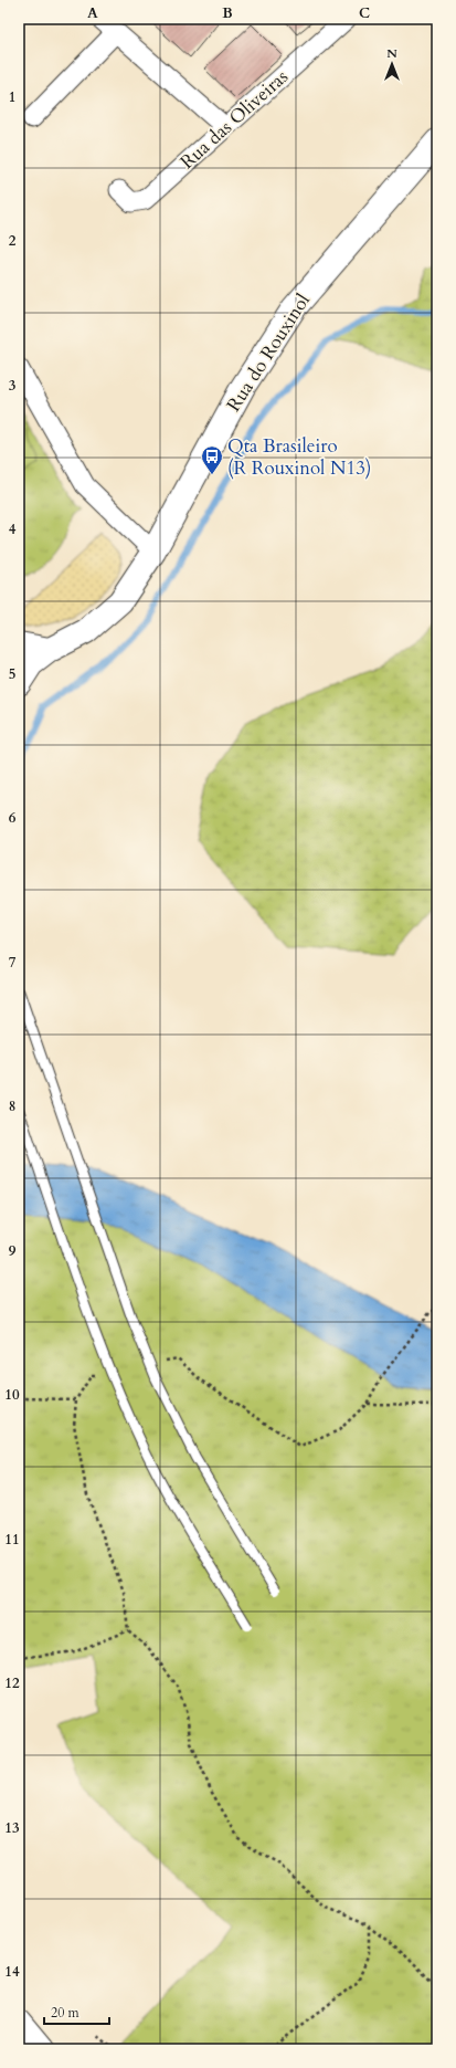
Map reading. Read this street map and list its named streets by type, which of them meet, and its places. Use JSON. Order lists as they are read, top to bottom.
{
  "streets": {
    "main road": ["Rua do Rouxinol"],
    "street": ["Rua das Oliveiras"]
  },
  "places": {
    "bus stop": ["Qta Brasileiro (R Rouxinol N13)"]
  },
  "scale_bar": "20 m",
  "north": "top",
  "grid": {
    "columns": ["A", "B", "C"],
    "rows": [
      "1",
      "2",
      "3",
      "4",
      "5",
      "6",
      "7",
      "8",
      "9",
      "10",
      "11",
      "12",
      "13",
      "14"
    ]
  }
}
